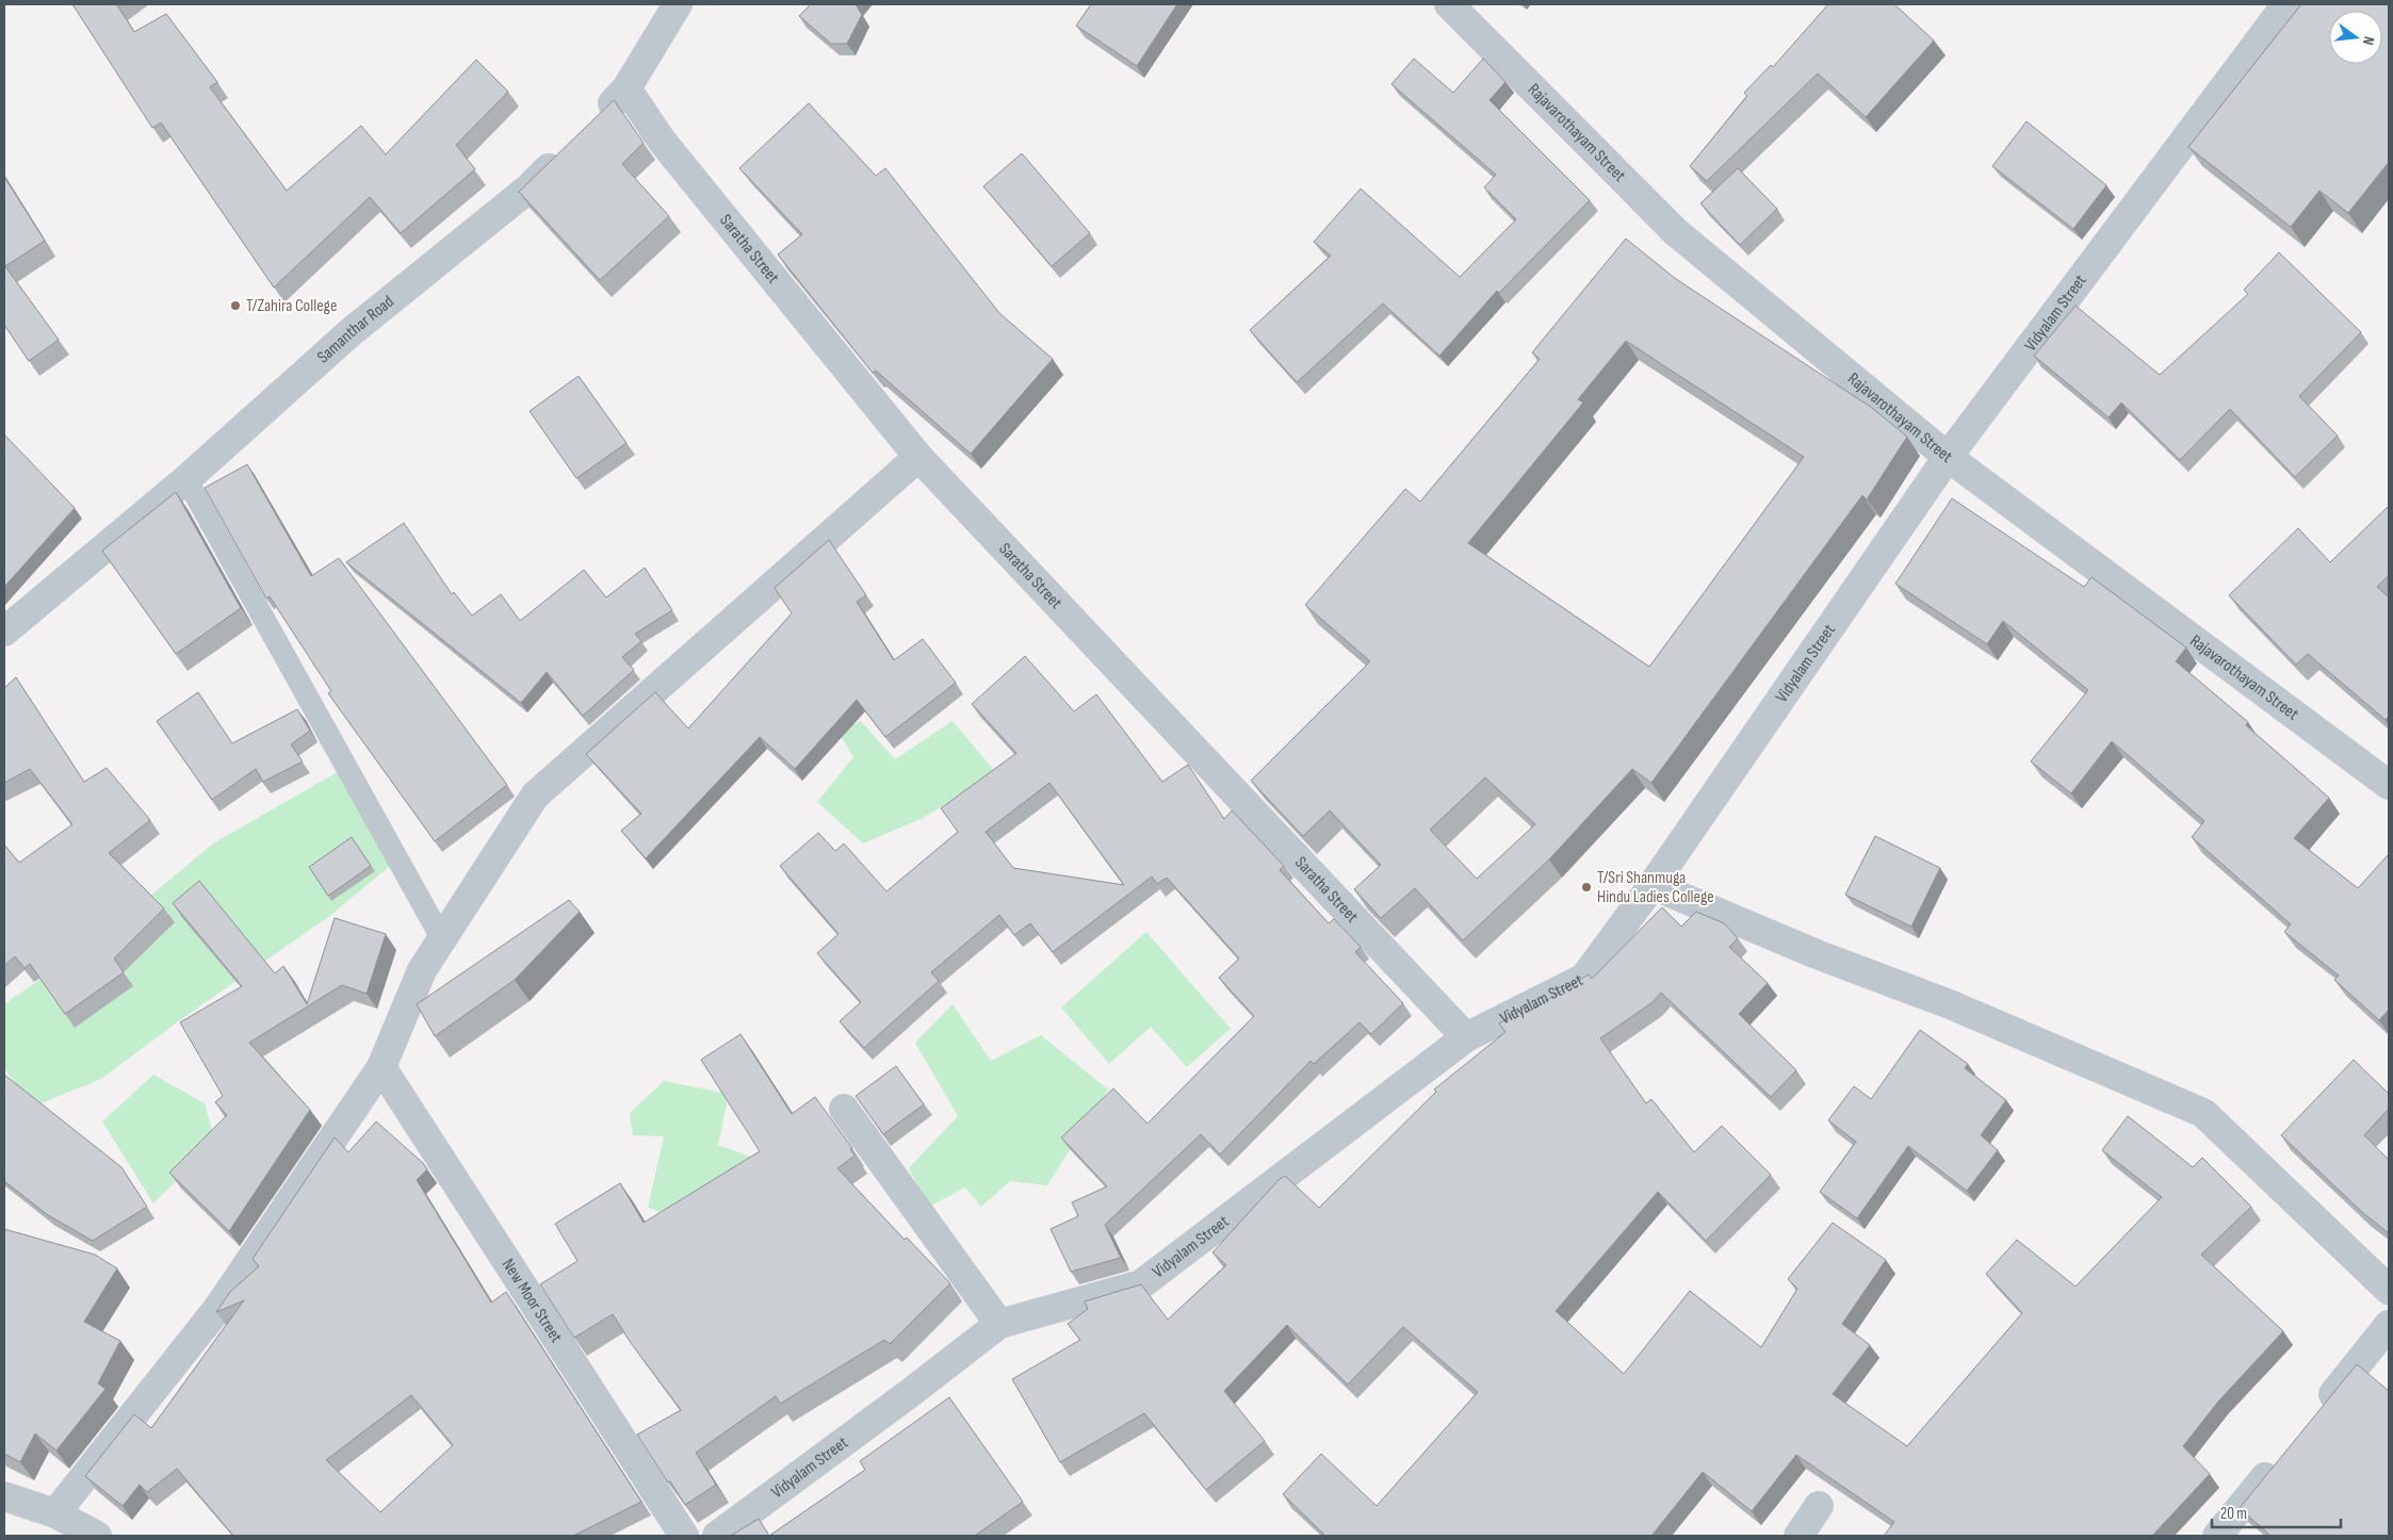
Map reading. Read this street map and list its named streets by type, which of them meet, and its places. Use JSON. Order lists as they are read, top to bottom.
{
  "streets": {
    "street": [
      "Rajavarothayam Street",
      "Saratha Street",
      "Vidyalam Street",
      "Samanthar Road",
      "New Moor Street"
    ]
  },
  "crossings": [
    ["Rajavarothayam Street", "Vidyalam Street"],
    ["Saratha Street", "Vidyalam Street"]
  ],
  "places": ["T/Zahira College", "T/Sri Shanmuga Hindu Ladies College"],
  "scale_bar": "20 m",
  "north": "right"
}
